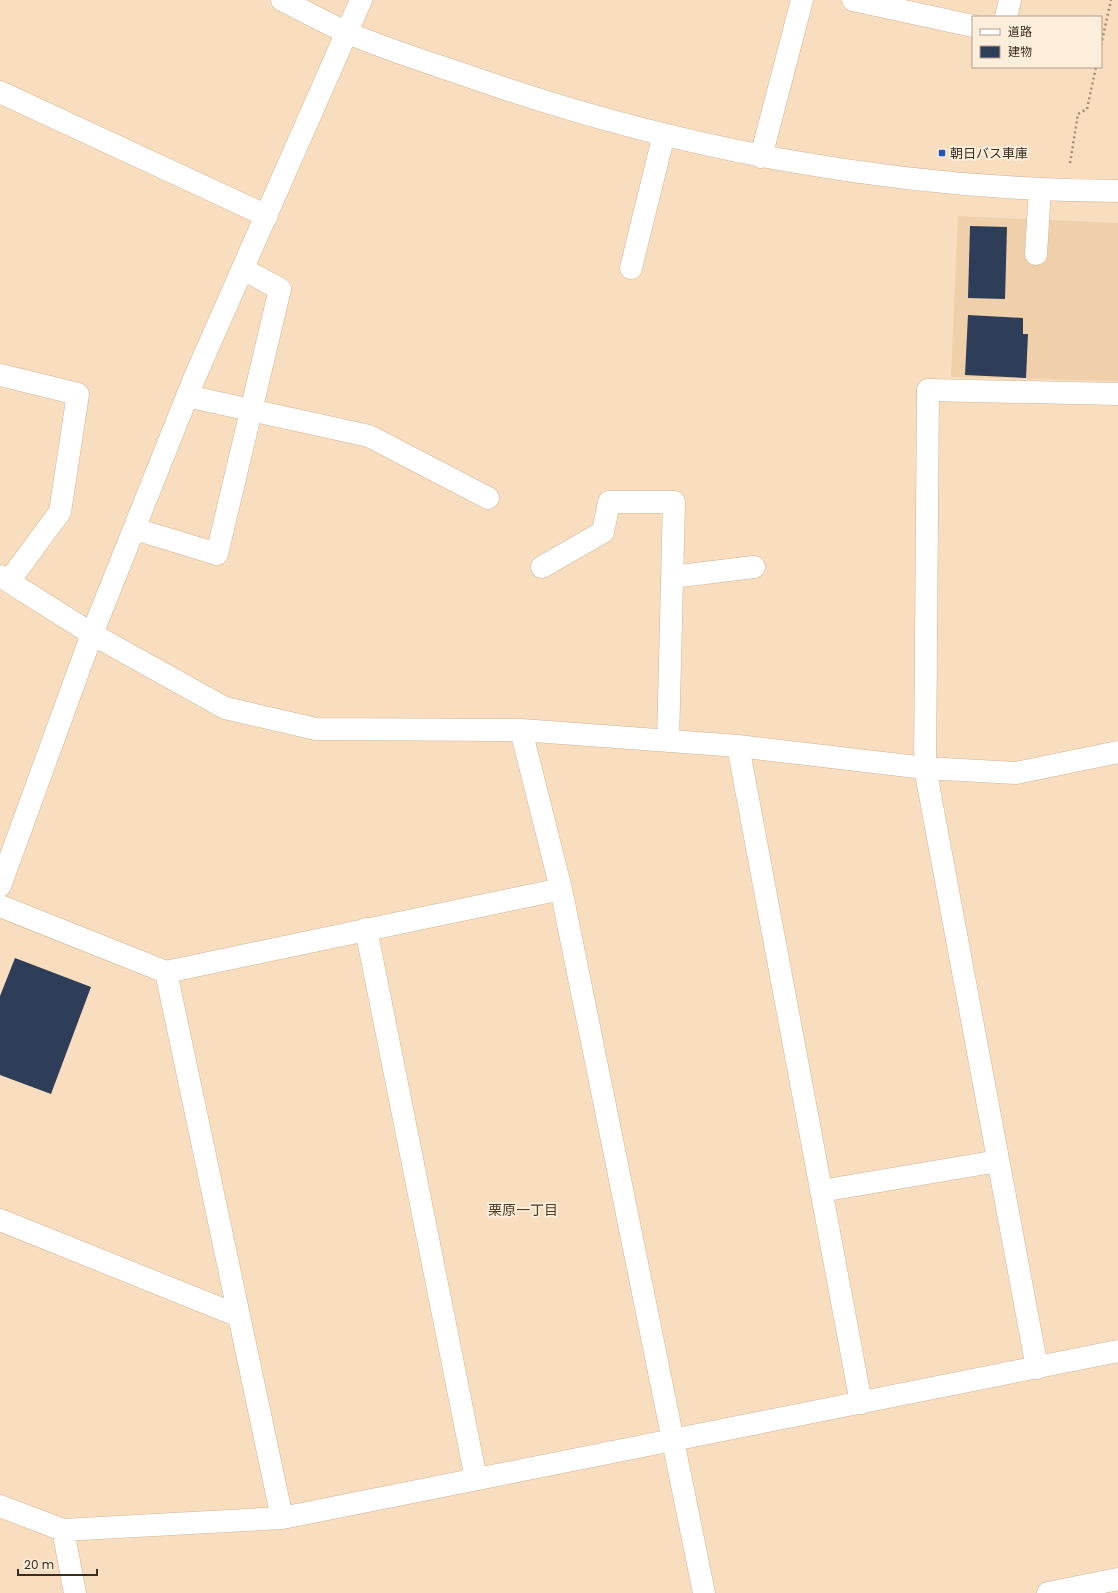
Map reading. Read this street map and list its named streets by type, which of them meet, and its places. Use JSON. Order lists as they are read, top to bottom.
{
  "districts": ["栗原一丁目"],
  "places": {
    "transit": ["朝日バス車庫"]
  },
  "legend": ["道路", "建物"],
  "scale_bar": "20 m"
}
